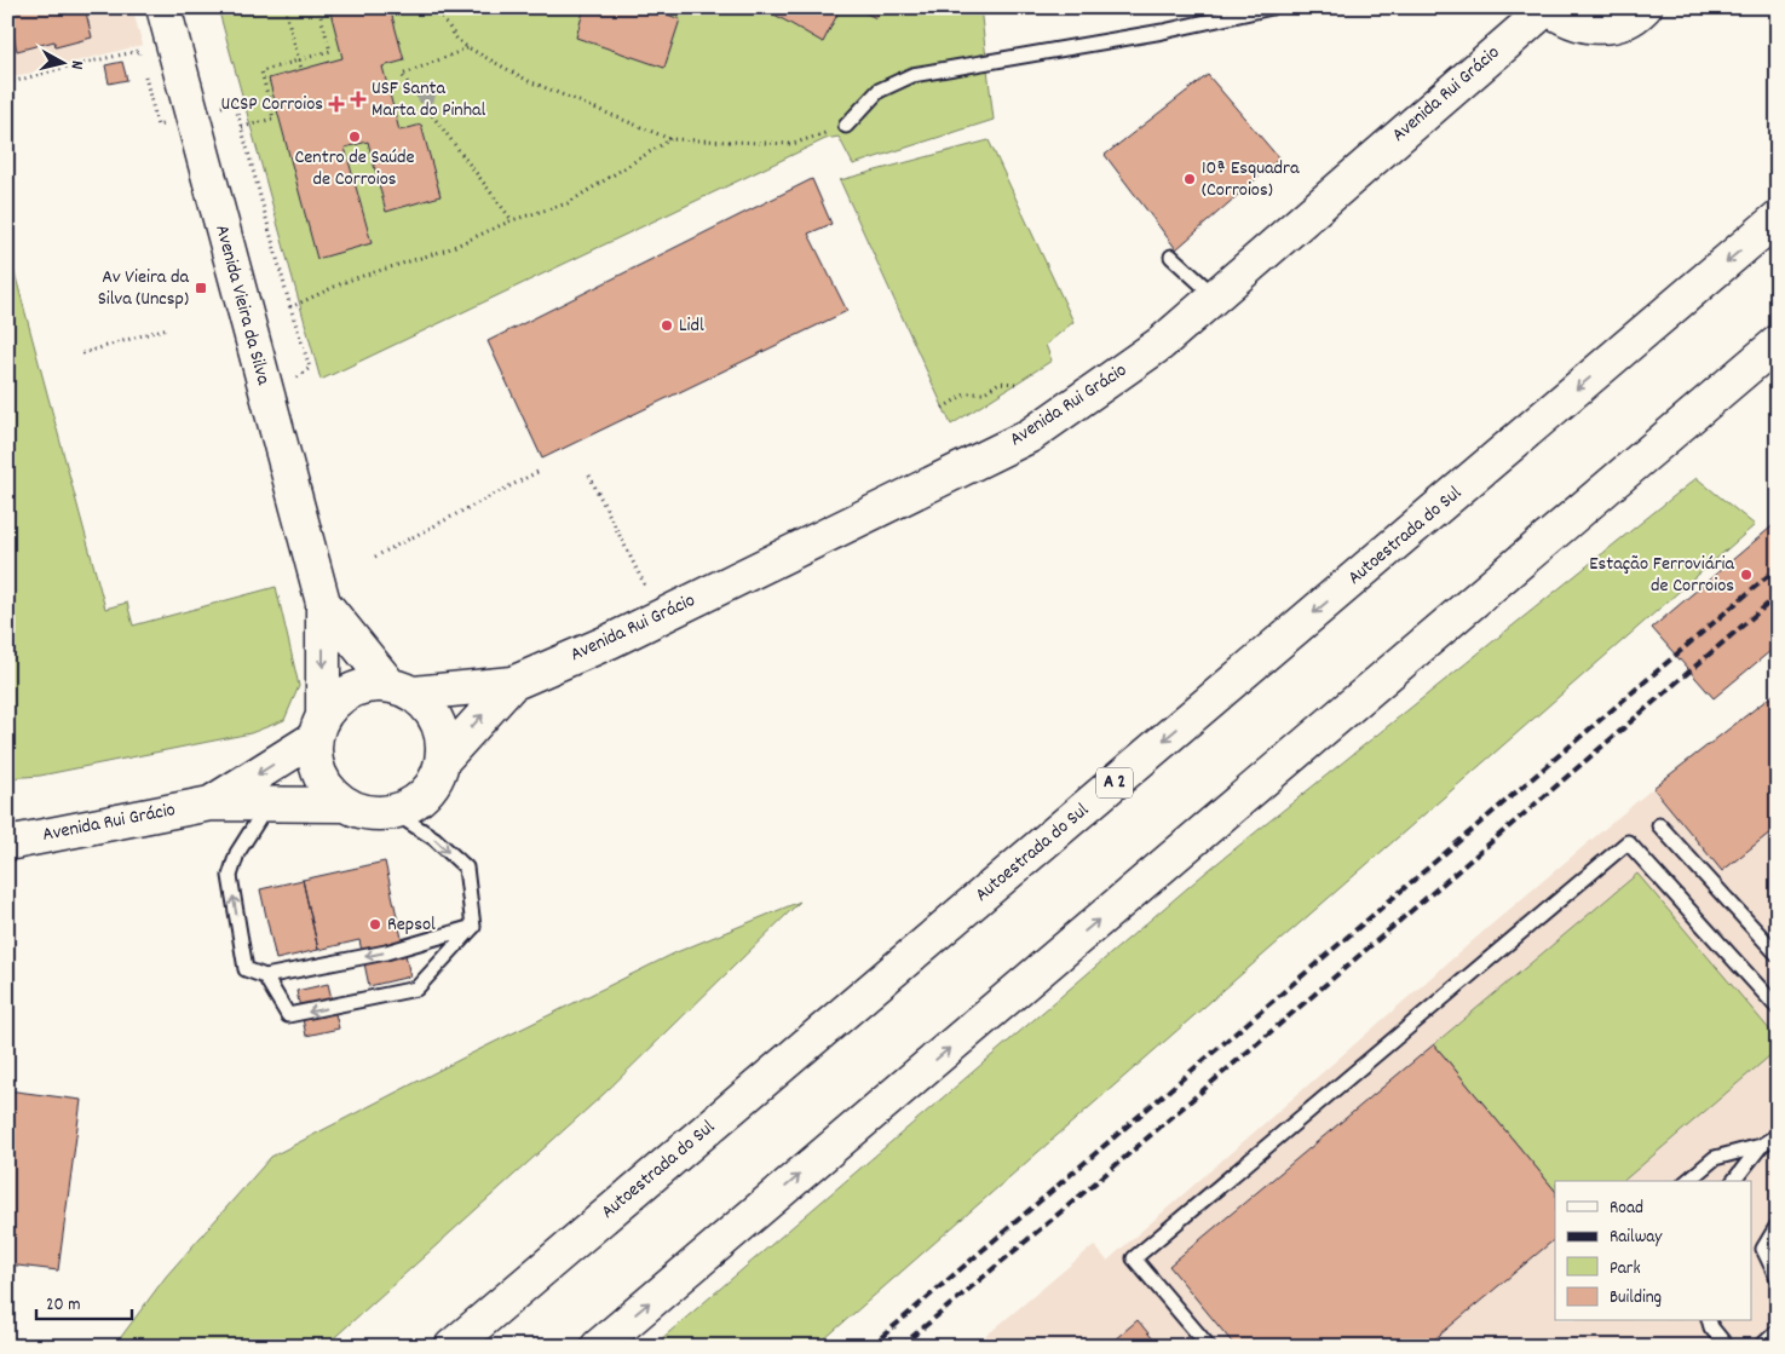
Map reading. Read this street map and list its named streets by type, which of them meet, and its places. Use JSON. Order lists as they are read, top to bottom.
{
  "streets": {
    "main road": [
      "Avenida Rui Grácio",
      "Avenida Vieira da Silva",
      "Autoestrada do Sul",
      "A 2"
    ]
  },
  "crossings": [
    ["Avenida Rui Grácio", "Avenida Vieira da Silva"]
  ],
  "places": {
    "health": ["USF Santa Marta do Pinhal", "UCSP Corroios"],
    "other": [
      "Centro de Saúde de Corroios",
      "10ª Esquadra (Corroios)",
      "Lidl",
      "Estação Ferroviária de Corroios",
      "Repsol"
    ],
    "transit": ["Av Vieira da Silva (Uncsp)"]
  },
  "legend": [
    "Road",
    "Railway",
    "Park",
    "Building"
  ],
  "scale_bar": "20 m",
  "north": "right"
}
